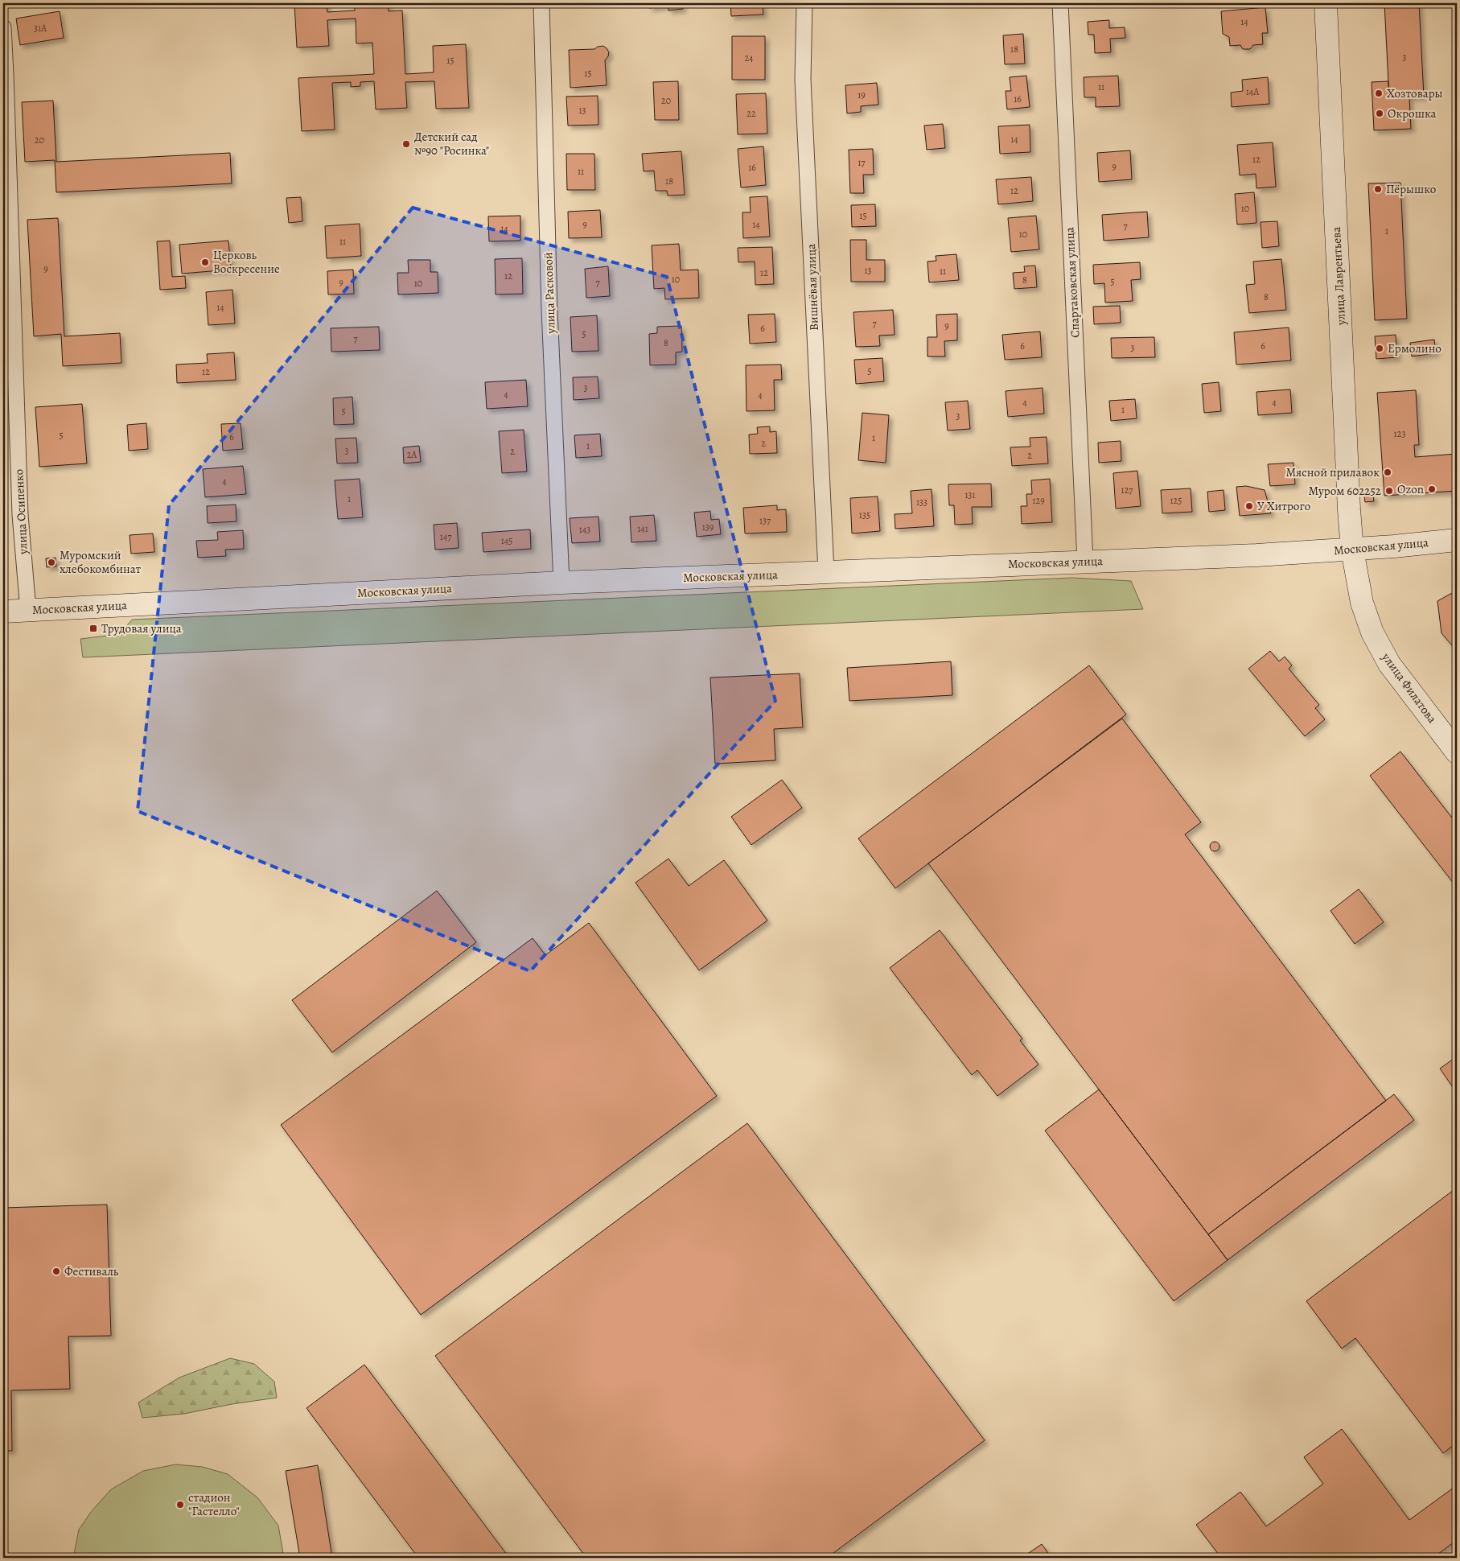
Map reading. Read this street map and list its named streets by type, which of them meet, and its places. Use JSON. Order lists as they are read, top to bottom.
{
  "streets": {
    "main road": ["улица Лаврентьева", "Московская улица", "улица Филатова"],
    "street": [
      "Спартаковская улица",
      "Вишнёвая улица",
      "улица Расковой",
      "улица Осипенко"
    ]
  },
  "crossings": [
    ["улица Лаврентьева", "Московская улица"],
    ["улица Лаврентьева", "улица Филатова"],
    ["Спартаковская улица", "Московская улица"],
    ["Вишнёвая улица", "Московская улица"],
    ["улица Расковой", "Московская улица"],
    ["улица Осипенко", "Московская улица"],
    ["Московская улица", "улица Филатова"]
  ],
  "places": {
    "other": [
      "Хозтовары",
      "Окрошка",
      "Детский сад №90 \"Росинка\"",
      "Пёрышко",
      "Церковь Воскресение",
      "Ермолино",
      "Мясной прилавок",
      "Ozon",
      "Муром 602252",
      "У Хитрого",
      "Муромский хлебокомбинат",
      "Фестиваль",
      "стадион \"Гастелло\""
    ],
    "transit": ["Трудовая улица"]
  },
  "house_numbers": [
    "14",
    "31А",
    "18",
    "3",
    "24",
    "15",
    "15",
    "11",
    "14А",
    "19",
    "16",
    "20",
    "13",
    "22",
    "14",
    "20",
    "12",
    "17",
    "9",
    "16",
    "11",
    "18",
    "12",
    "10",
    "15",
    "9",
    "14",
    "7",
    "14",
    "1",
    "10",
    "11",
    "9",
    "13",
    "11",
    "12",
    "12",
    "10",
    "8",
    "5",
    "9",
    "7",
    "10",
    "8",
    "14",
    "7",
    "9",
    "6",
    "5",
    "7",
    "8",
    "6",
    "6",
    "3",
    "5",
    "12",
    "3",
    "4",
    "4",
    "4",
    "4",
    "1",
    "5",
    "3",
    "123",
    "5",
    "6",
    "1",
    "2",
    "1",
    "3",
    "2",
    "2А",
    "2",
    "4",
    "127",
    "131",
    "1",
    "129",
    "125",
    "133",
    "135",
    "137",
    "139",
    "141",
    "143",
    "147",
    "145"
  ]
}
